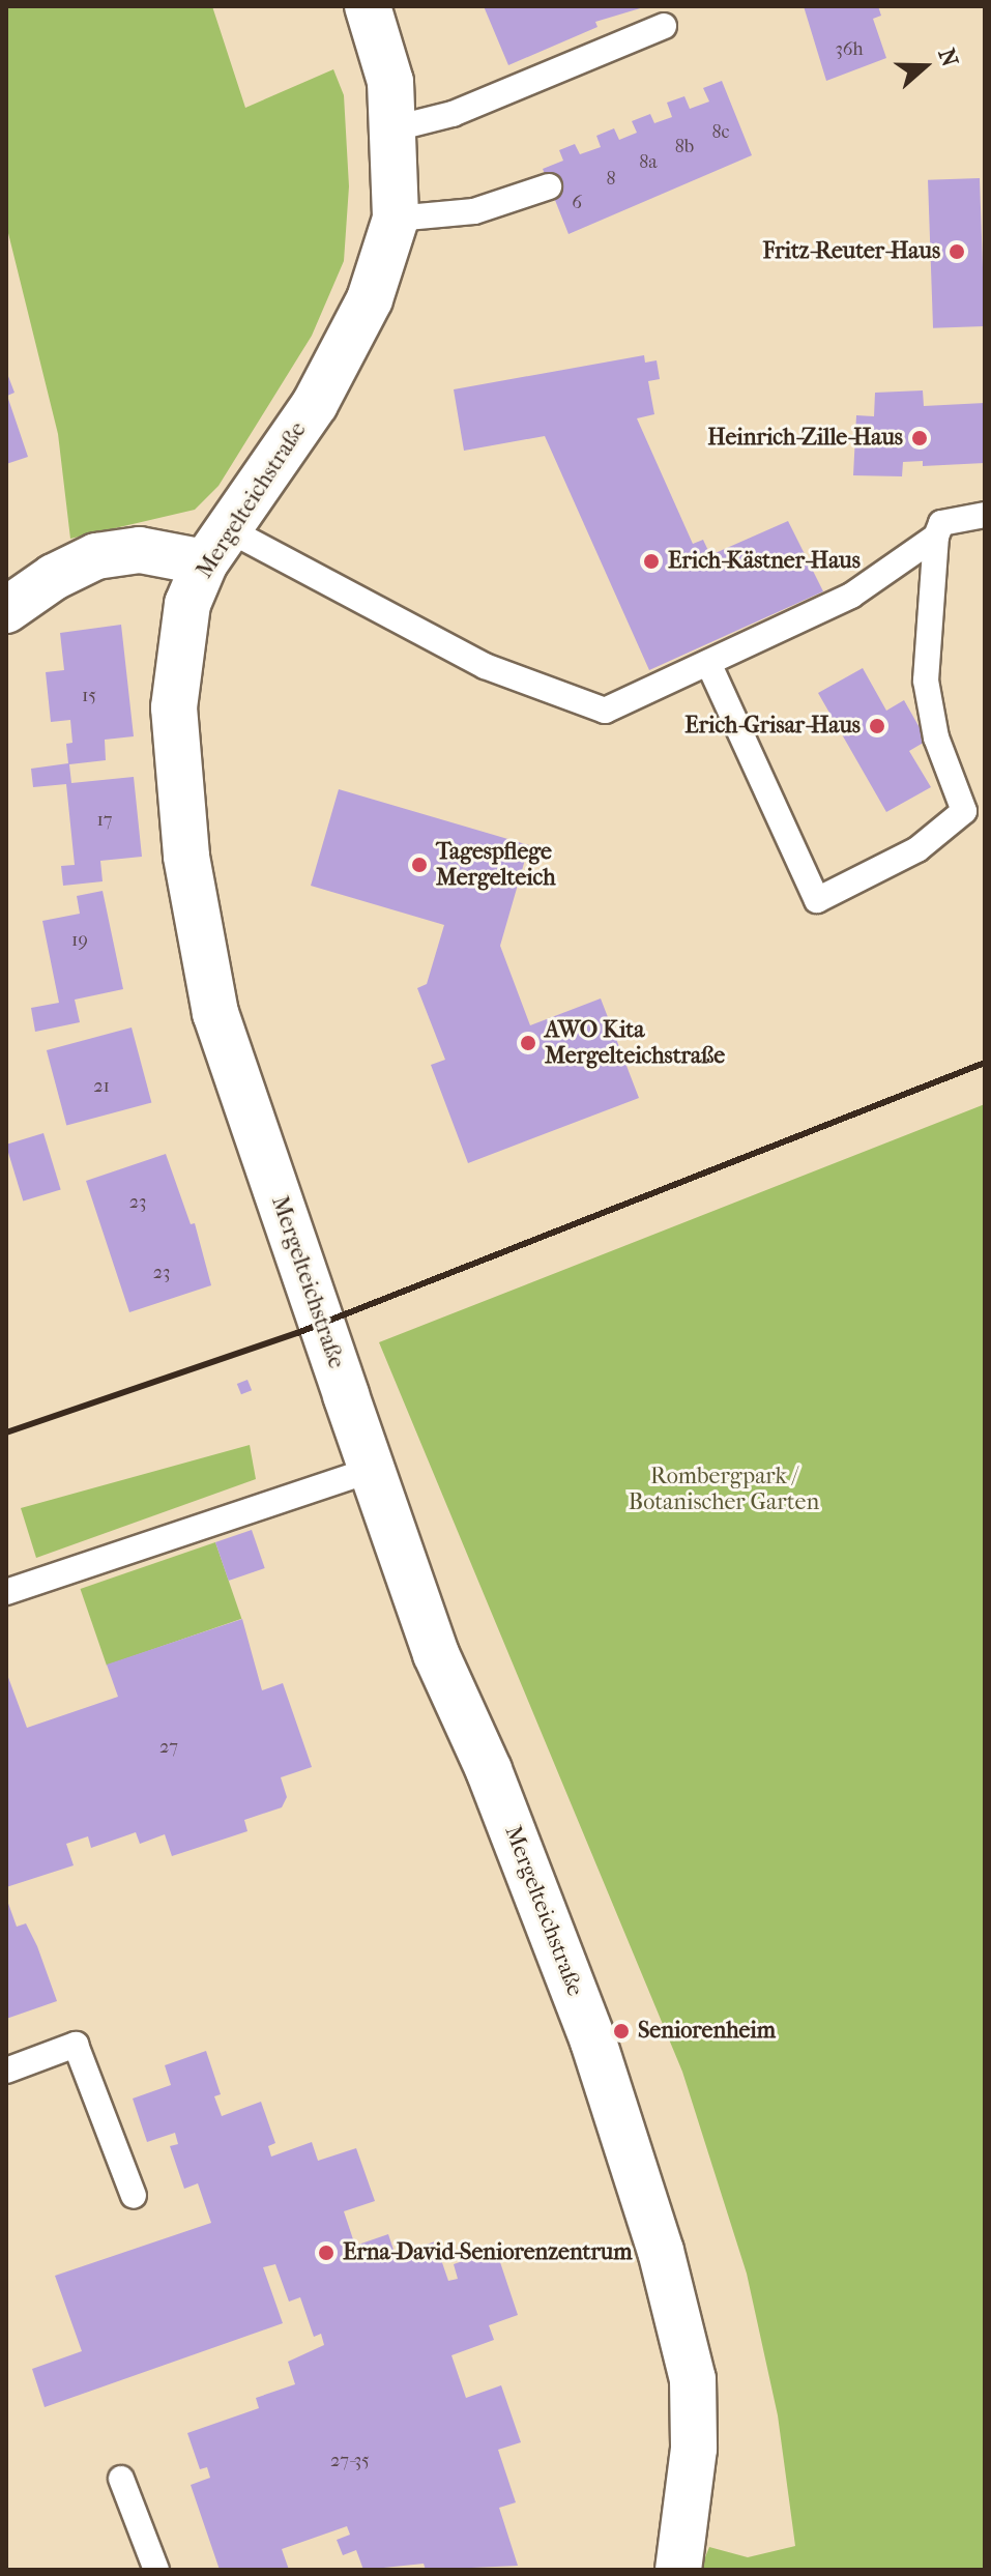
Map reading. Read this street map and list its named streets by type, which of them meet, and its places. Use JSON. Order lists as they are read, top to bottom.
{
  "streets": {
    "street": ["Mergelteichstraße"]
  },
  "parks": ["Rombergpark / Botanischer Garten"],
  "places": [
    "Fritz-Reuter-Haus",
    "Heinrich-Zille-Haus",
    "Erich-Kästner-Haus",
    "Erich-Grisar-Haus",
    "Tagespflege Mergelteich",
    "AWO Kita Mergelteichstraße",
    "Seniorenheim",
    "Erna-David-Seniorenzentrum"
  ],
  "house_numbers": [
    "36h",
    "8c",
    "8b",
    "8a",
    "8",
    "6",
    "15",
    "17",
    "19",
    "21",
    "23",
    "23",
    "27",
    "27-35"
  ],
  "north": "right"
}
